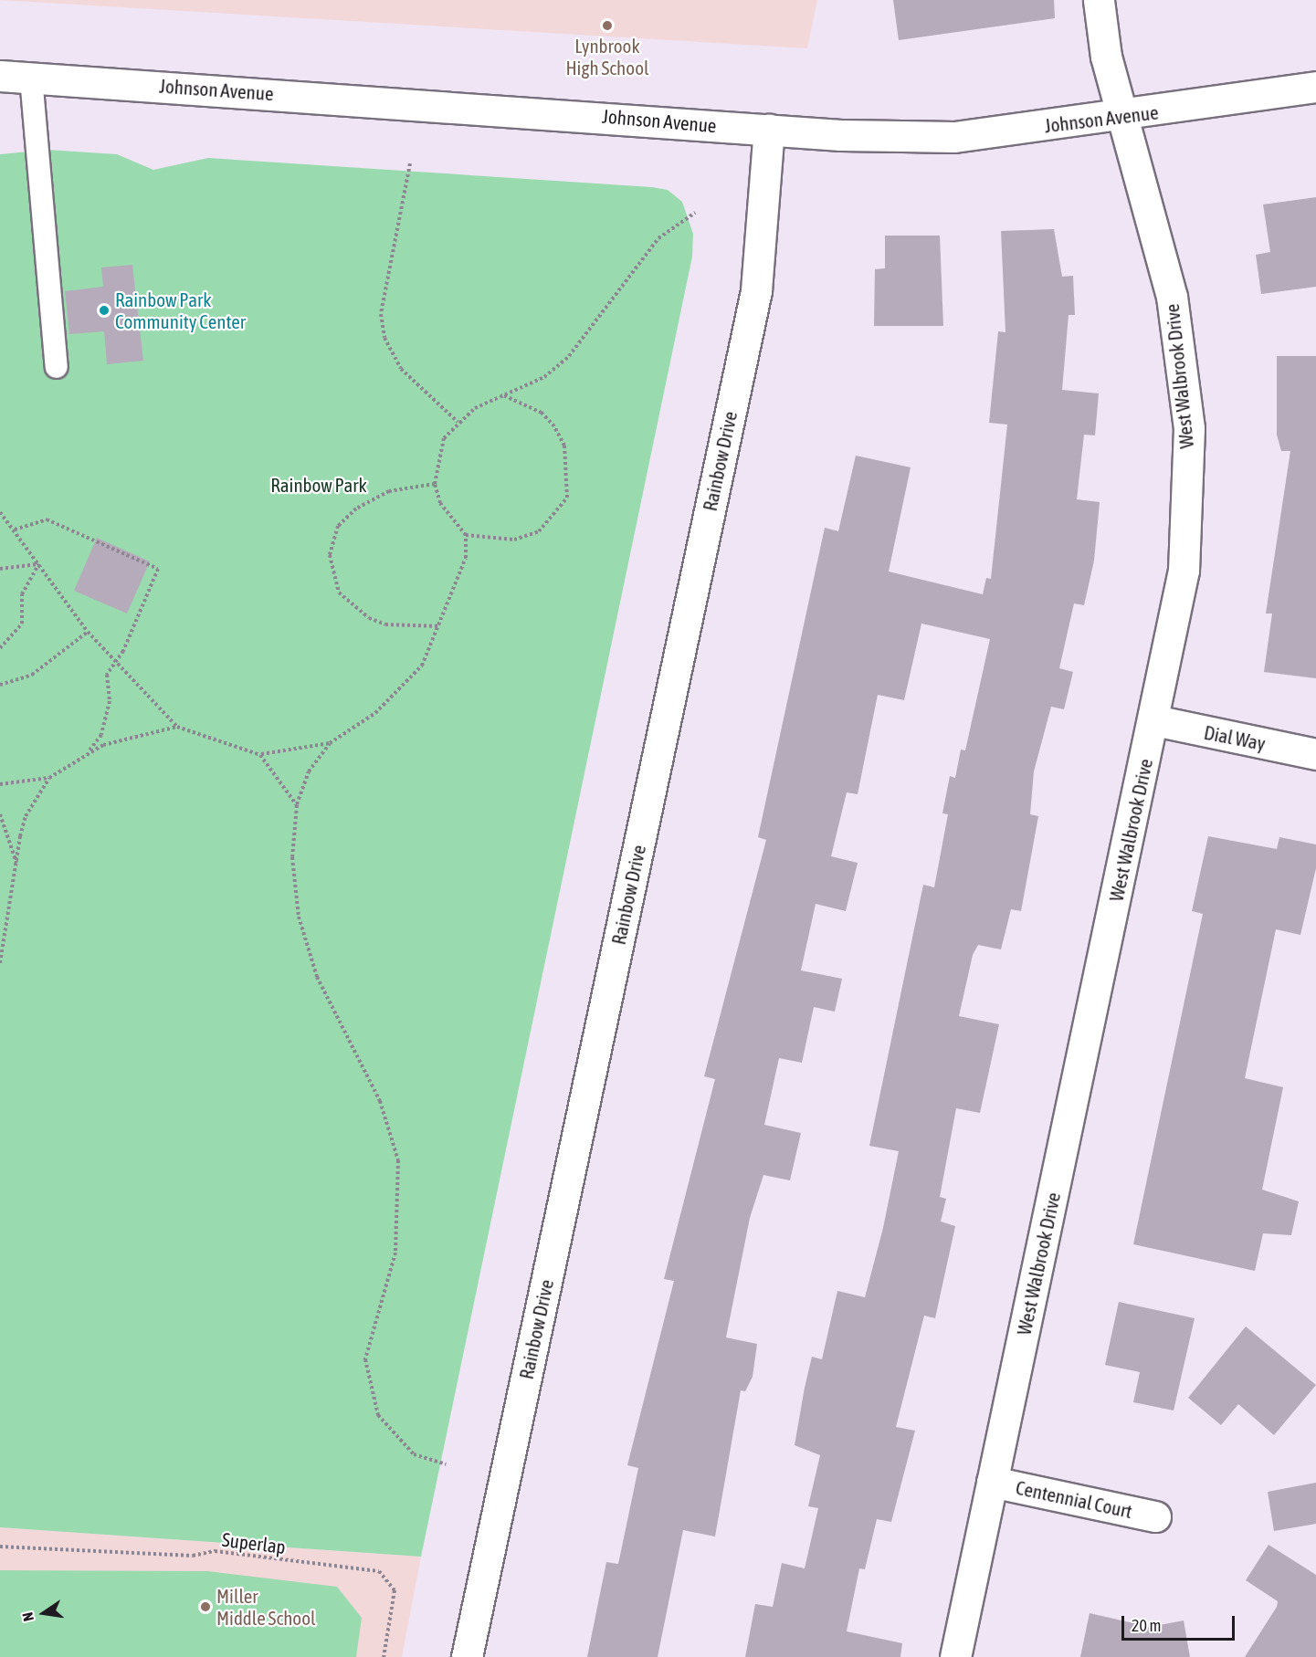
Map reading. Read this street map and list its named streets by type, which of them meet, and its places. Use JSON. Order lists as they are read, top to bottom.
{
  "streets": {
    "street": [
      "Johnson Avenue",
      "West Walbrook Drive",
      "Rainbow Drive",
      "Dial Way",
      "Centennial Court"
    ],
    "path": ["Superlap"]
  },
  "crossings": [
    ["Johnson Avenue", "West Walbrook Drive"],
    ["Johnson Avenue", "Rainbow Drive"],
    ["West Walbrook Drive", "Dial Way"],
    ["West Walbrook Drive", "Centennial Court"]
  ],
  "parks": ["Rainbow Park"],
  "places": ["Lynbrook High School", "Rainbow Park Community Center", "Miller Middle School"],
  "scale_bar": "20 m",
  "north": "left"
}
